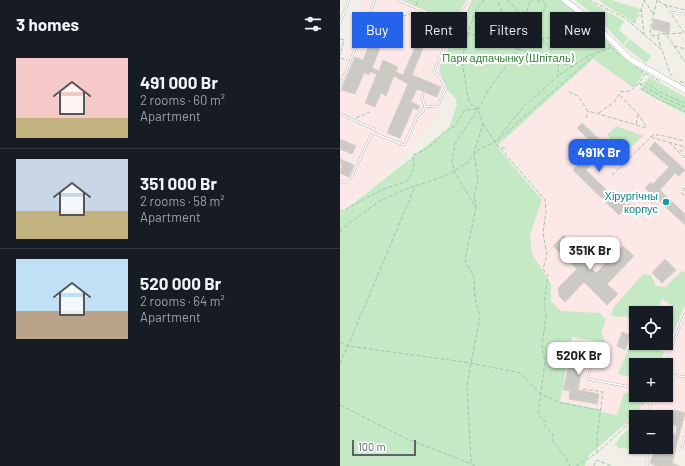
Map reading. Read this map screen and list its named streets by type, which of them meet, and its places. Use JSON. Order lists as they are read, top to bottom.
{
  "parks": ["Парк адпачынку (Шпіталь)"],
  "places": ["Хірургічны корпус"],
  "scale_bar": "100 m",
  "page": {
    "heading": "3 homes",
    "chip": [
      "Buy",
      "Rent",
      "Filters",
      "New"
    ],
    "list": [
      {
        "name": "491 000 Br",
        "note": "2 rooms · 60 m² · Apartment"
      },
      {
        "name": "351 000 Br",
        "note": "2 rooms · 58 m² · Apartment"
      },
      {
        "name": "520 000 Br",
        "note": "2 rooms · 64 m² · Apartment"
      }
    ],
    "price": ["491K Br", "351K Br", "520K Br"],
    "map_buttons": ["+", "−"],
    "scale": "100 m"
  }
}
